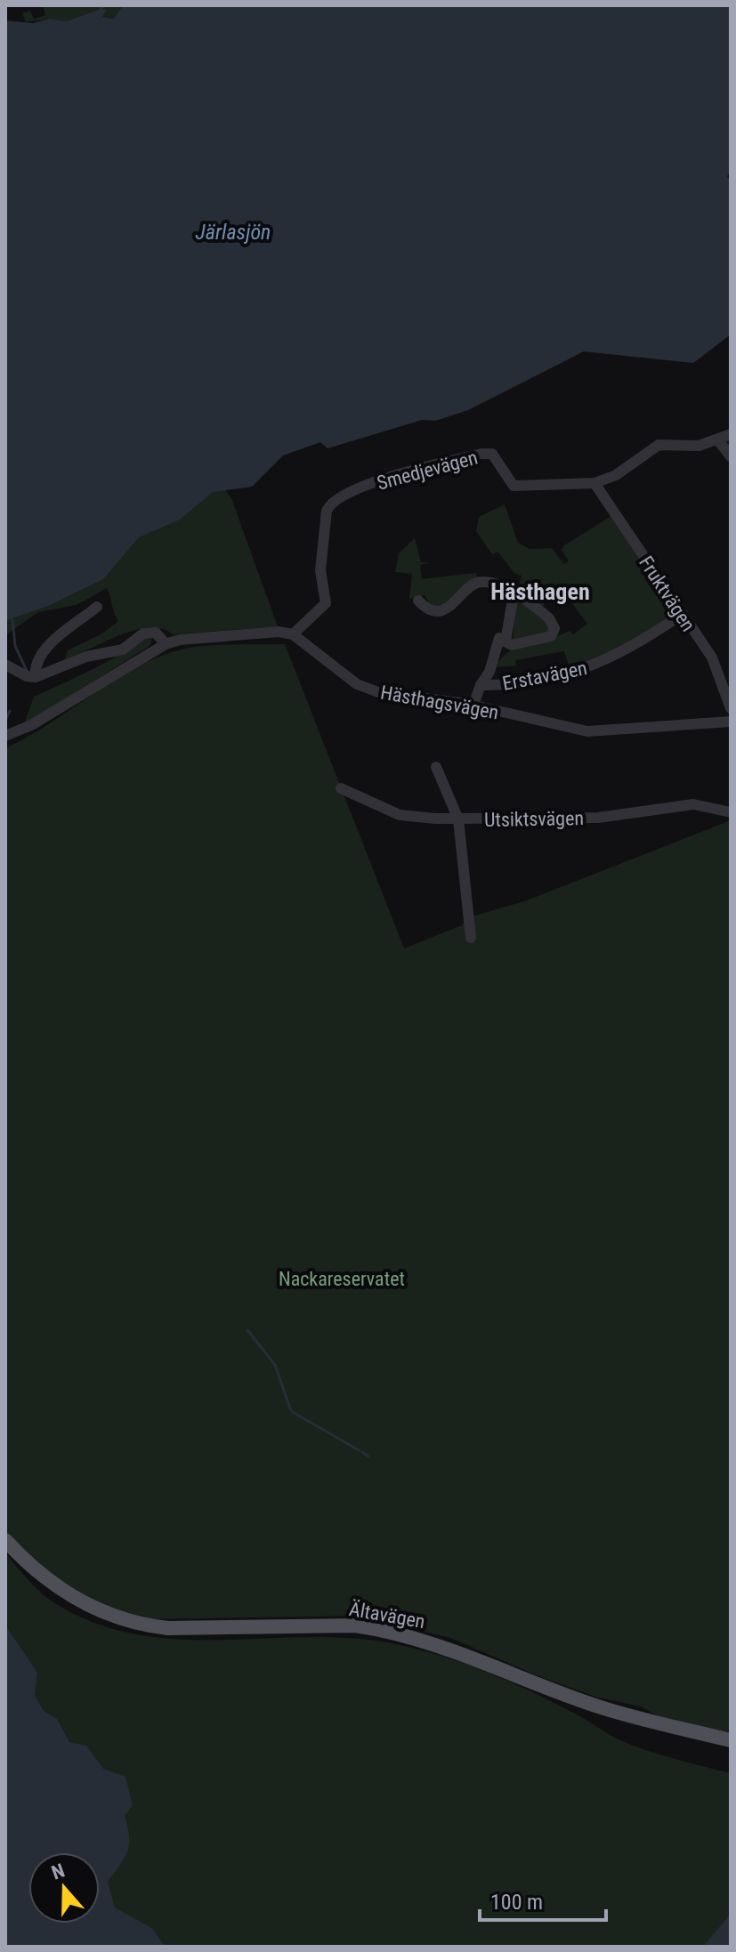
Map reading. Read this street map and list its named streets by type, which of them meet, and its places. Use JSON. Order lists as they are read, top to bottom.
{
  "streets": {
    "main road": ["Ältavägen"],
    "street": [
      "Smedjevägen",
      "Fruktvägen",
      "Erstavägen",
      "Hästhagsvägen",
      "Utsiktsvägen"
    ]
  },
  "crossings": [
    ["Smedjevägen", "Fruktvägen"],
    ["Smedjevägen", "Hästhagsvägen"],
    ["Fruktvägen", "Erstavägen"],
    ["Erstavägen", "Hästhagsvägen"]
  ],
  "districts": ["Hästhagen"],
  "water": ["Järlasjön"],
  "parks": ["Nackareservatet"],
  "scale_bar": "100 m",
  "north": "top"
}
